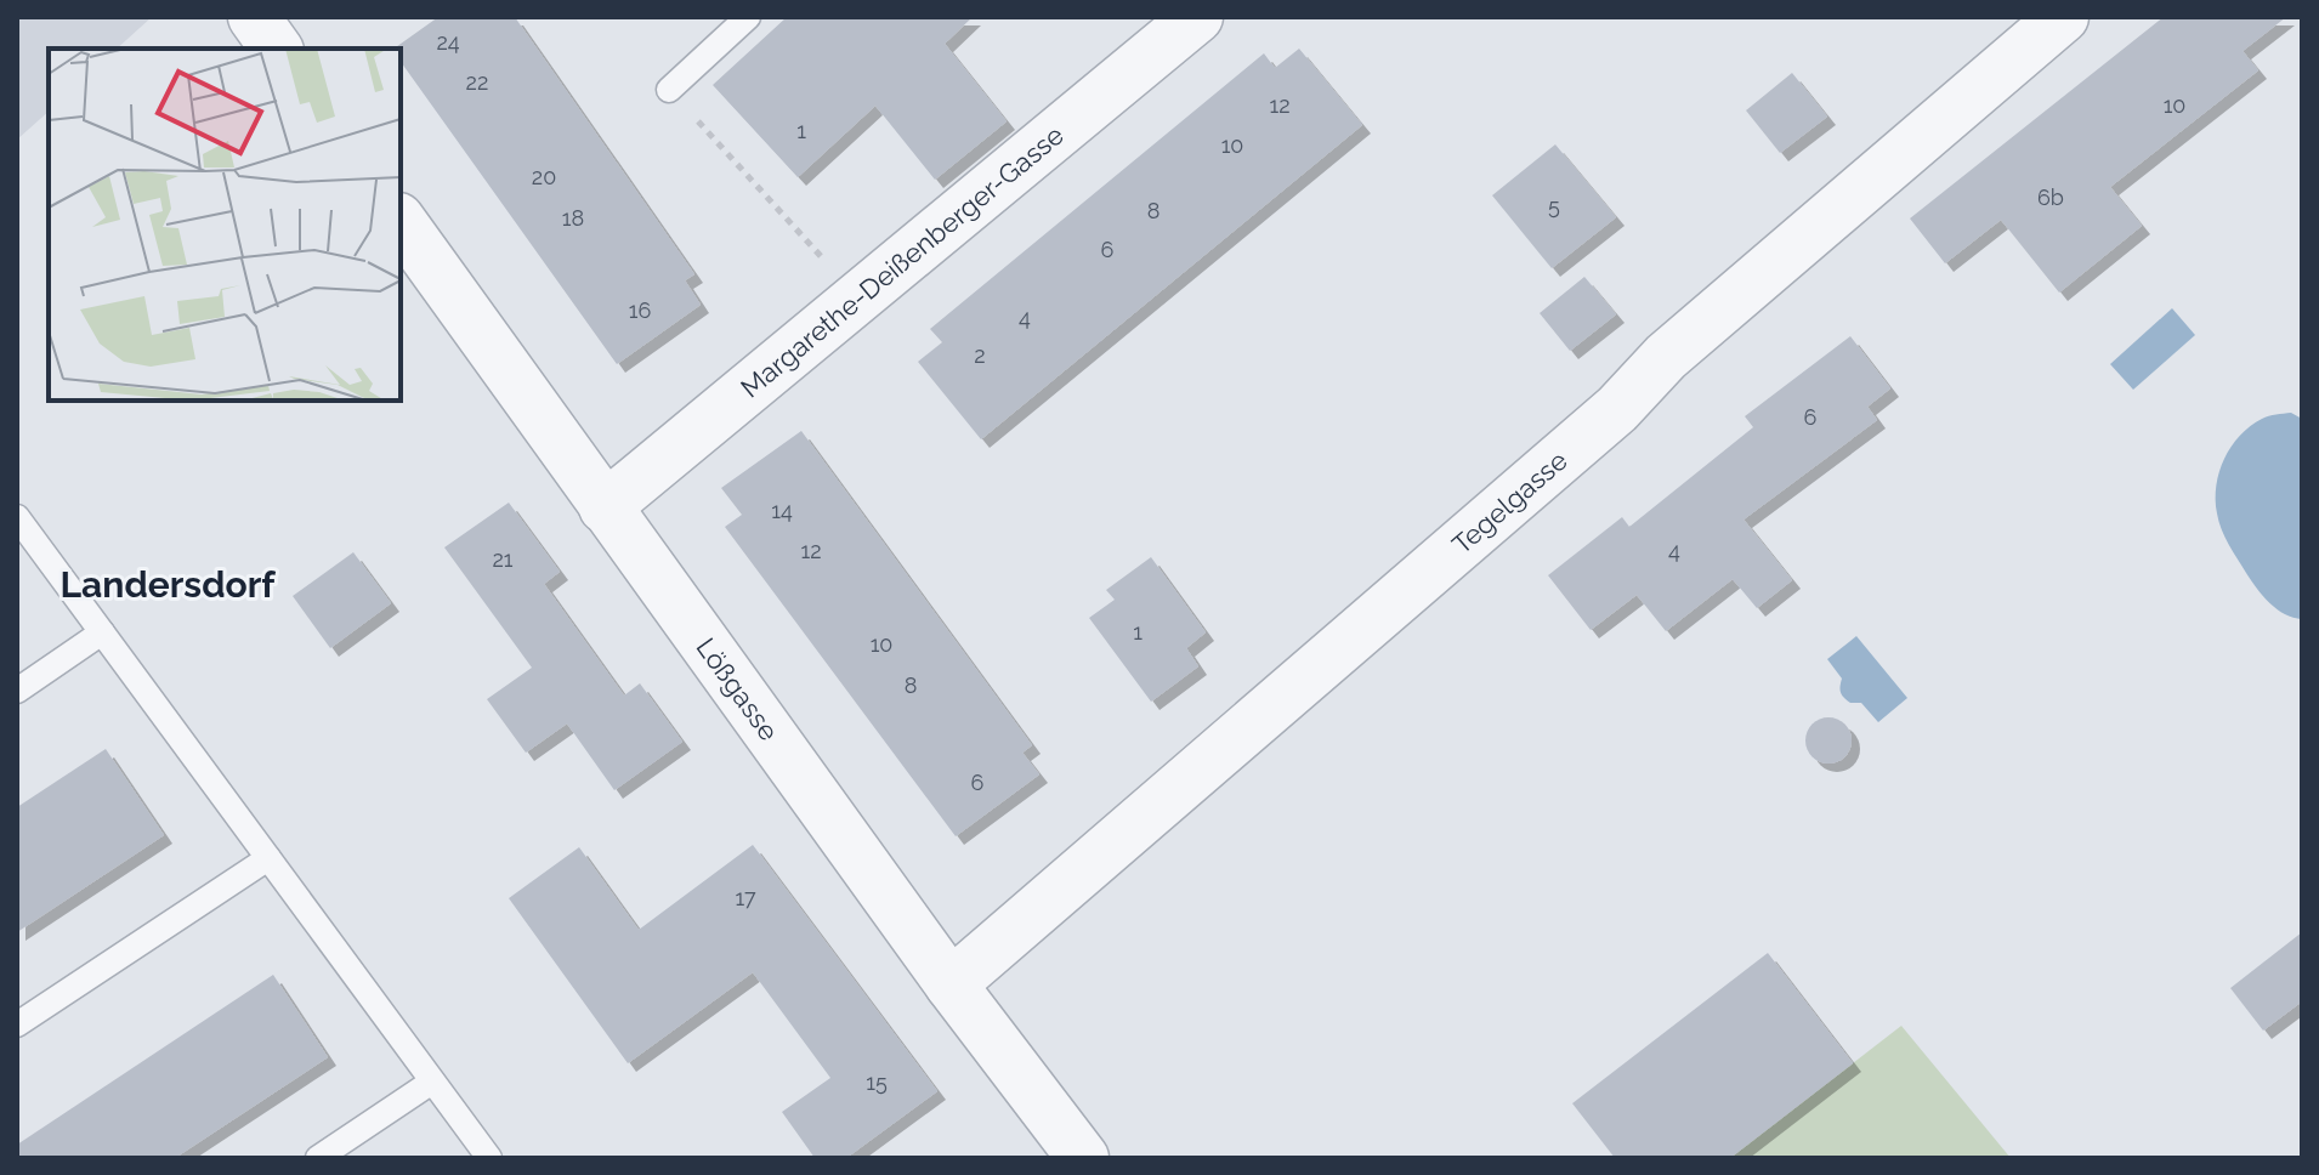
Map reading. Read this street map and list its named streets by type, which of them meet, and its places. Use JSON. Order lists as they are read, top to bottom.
{
  "streets": {
    "street": ["Margarethe-Deißenberger-Gasse", "Tegelgasse", "Lößgasse"]
  },
  "crossings": [
    ["Margarethe-Deißenberger-Gasse", "Lößgasse"],
    ["Tegelgasse", "Lößgasse"]
  ],
  "districts": ["Landersdorf"],
  "house_numbers": [
    "24",
    "22",
    "12",
    "10",
    "1",
    "10",
    "20",
    "6b",
    "5",
    "8",
    "18",
    "6",
    "16",
    "4",
    "2",
    "6",
    "14",
    "12",
    "4",
    "21",
    "1",
    "10",
    "8",
    "6",
    "17",
    "15"
  ]
}
